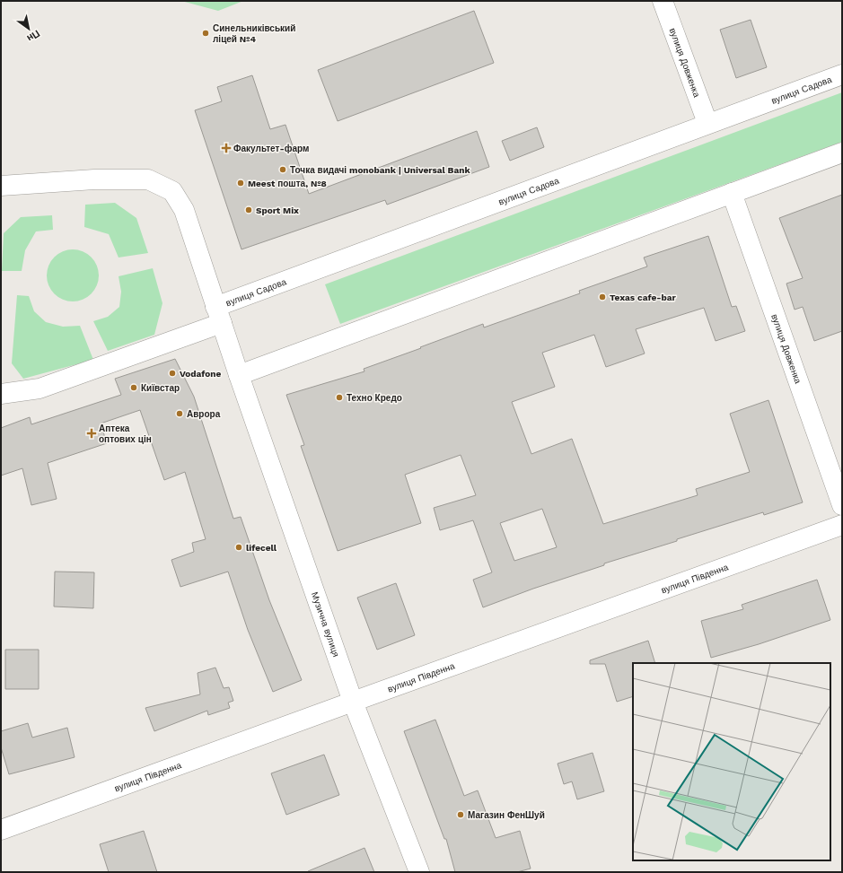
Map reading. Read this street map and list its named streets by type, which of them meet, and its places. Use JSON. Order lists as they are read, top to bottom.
{
  "streets": {
    "street": [
      "вулиця Довженка",
      "вулиця Садова",
      "вулиця Південна",
      "Музична вулиця"
    ]
  },
  "crossings": [
    ["вулиця Довженка", "вулиця Садова"],
    ["вулиця Садова", "Музична вулиця"],
    ["вулиця Південна", "Музична вулиця"]
  ],
  "places": {
    "other": [
      "Синельниківський ліцей №4",
      "Точка видачі monobank | Universal Bank",
      "Meest пошта, №8",
      "Sport Mix",
      "Texas cafe-bar",
      "Vodafone",
      "Київстар",
      "Техно Кредо",
      "Аврора",
      "lifecell",
      "Магазин ФенШуй"
    ],
    "health": ["Факультет-фарм", "Аптека оптових цін"]
  },
  "north": "bottom right"
}
